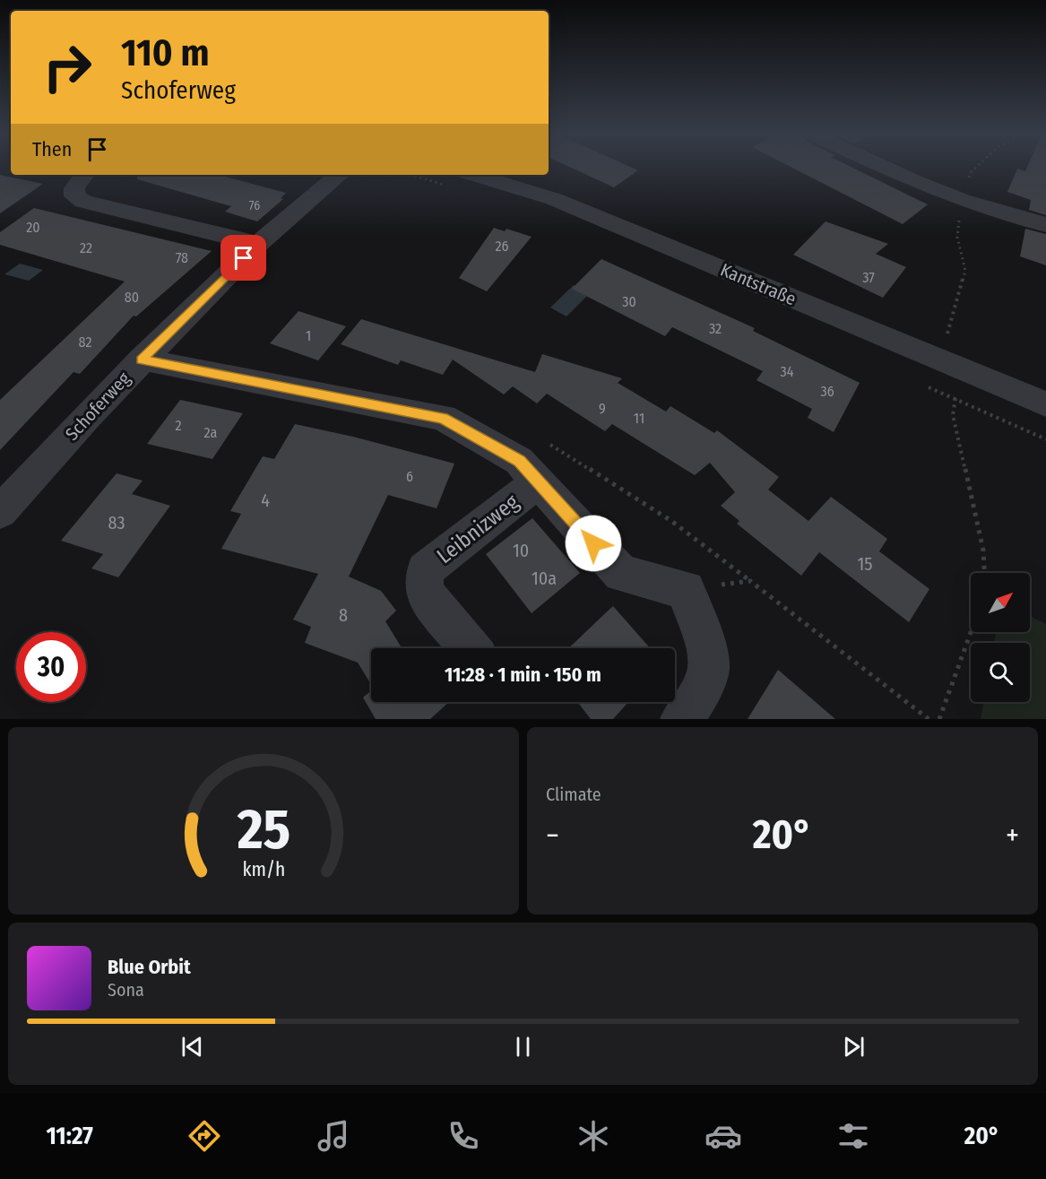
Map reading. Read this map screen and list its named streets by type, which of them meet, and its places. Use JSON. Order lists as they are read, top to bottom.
{
  "streets": {
    "street": ["Kantstraße", "Schoferweg", "Leibnizweg"]
  },
  "house_numbers": [
    "76",
    "20",
    "26",
    "22",
    "78",
    "37",
    "80",
    "30",
    "32",
    "1",
    "82",
    "34",
    "36",
    "9",
    "11",
    "2",
    "2a",
    "6",
    "4",
    "83",
    "10",
    "15",
    "10a",
    "8"
  ],
  "north": "top right",
  "page": {
    "turn": ["110 m", "Schoferweg"],
    "then": "Then",
    "limit": "30",
    "trip": "11:28 · 1 min · 150 m",
    "tile": "Climate",
    "heat": ["−", "20°", "+"],
    "song": ["Blue Orbit", "Sona"],
    "tabs": ["11:27", "20°"],
    "gauge": ["25", "km/h"]
  }
}
